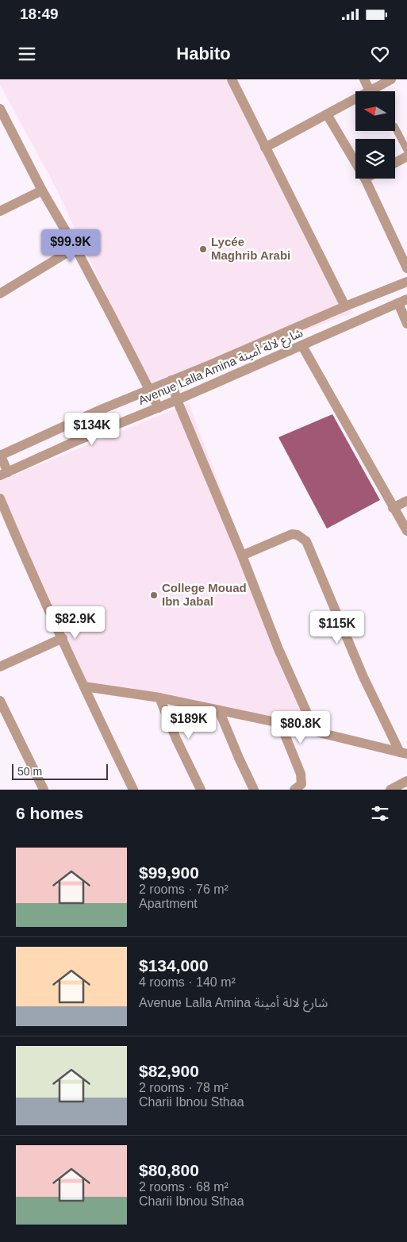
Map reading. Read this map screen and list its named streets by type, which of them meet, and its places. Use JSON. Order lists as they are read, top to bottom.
{
  "streets": {
    "street": ["Avenue Lalla Amina شارع لالة أمينة"]
  },
  "places": ["Lycée Maghrib Arabi", "College Mouad Ibn Jabal"],
  "scale_bar": "50 m",
  "north": "left",
  "page": {
    "status": "18:49",
    "header": "Habito",
    "price": [
      "$99.9K",
      "$134K",
      "$82.9K",
      "$115K",
      "$189K",
      "$80.8K"
    ],
    "scale": "50 m",
    "heading": "6 homes",
    "list": [
      {
        "name": "$99,900",
        "note": "2 rooms · 76 m² · Apartment"
      },
      {
        "name": "$134,000",
        "note": "4 rooms · 140 m² · Avenue Lalla Amina شارع لالة أمينة"
      },
      {
        "name": "$82,900",
        "note": "2 rooms · 78 m² · Charii Ibnou Sthaa"
      },
      {
        "name": "$80,800",
        "note": "2 rooms · 68 m² · Charii Ibnou Sthaa"
      }
    ]
  }
}
